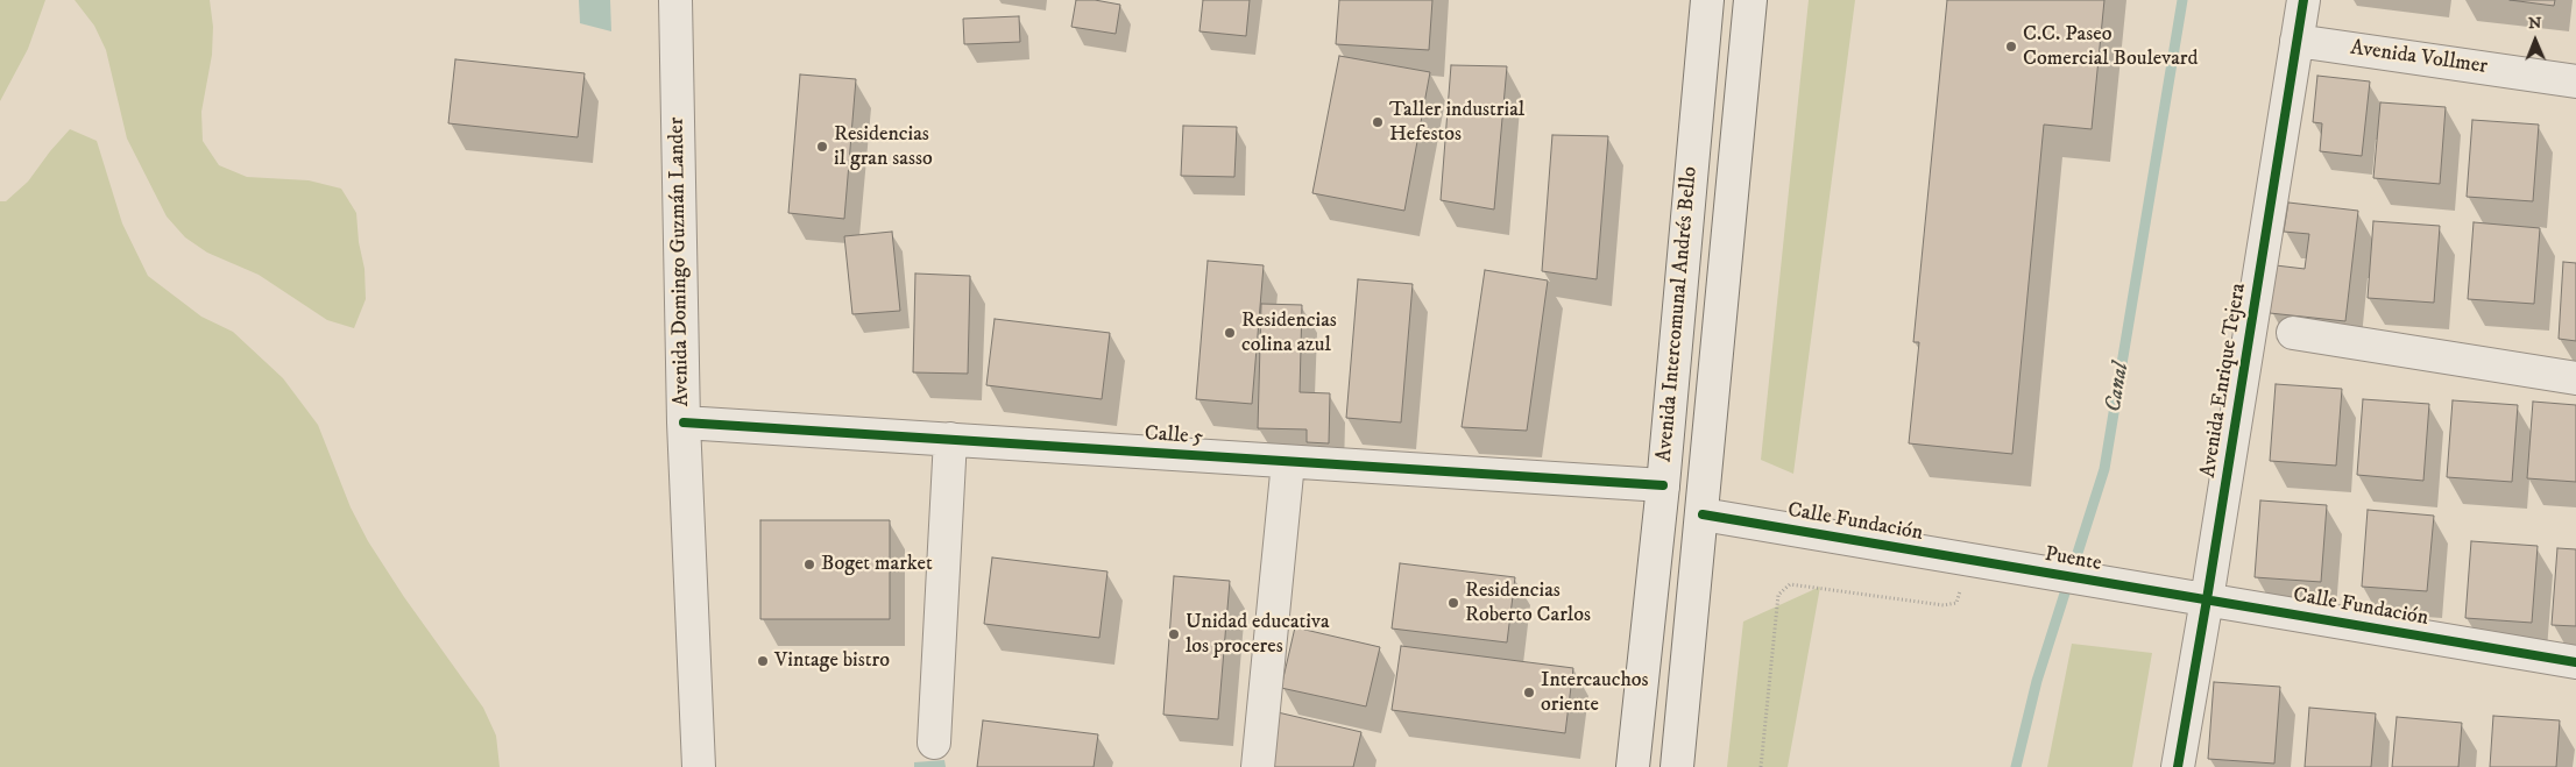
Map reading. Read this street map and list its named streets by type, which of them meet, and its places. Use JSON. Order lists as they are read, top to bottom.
{
  "streets": {
    "street": [
      "Avenida Vollmer",
      "Avenida Domingo Guzmán Lander",
      "Avenida Intercomunal Andrés Bello",
      "Avenida Enrique Tejera",
      "Calle 5",
      "Calle Fundación",
      "Puente"
    ]
  },
  "crossings": [
    ["Avenida Vollmer", "Avenida Enrique Tejera"],
    ["Avenida Domingo Guzmán Lander", "Calle 5"],
    ["Avenida Intercomunal Andrés Bello", "Calle 5"],
    ["Avenida Intercomunal Andrés Bello", "Calle Fundación"],
    ["Avenida Enrique Tejera", "Calle Fundación"],
    ["Calle Fundación", "Puente"]
  ],
  "water": ["Canal"],
  "places": [
    "C.C. Paseo Comercial Boulevard",
    "Taller industrial Hefestos",
    "Residencias il gran sasso",
    "Residencias colina azul",
    "Boget market",
    "Residencias Roberto Carlos",
    "Unidad educativa los proceres",
    "Vintage bistro",
    "Intercauchos oriente"
  ],
  "north": "top"
}
